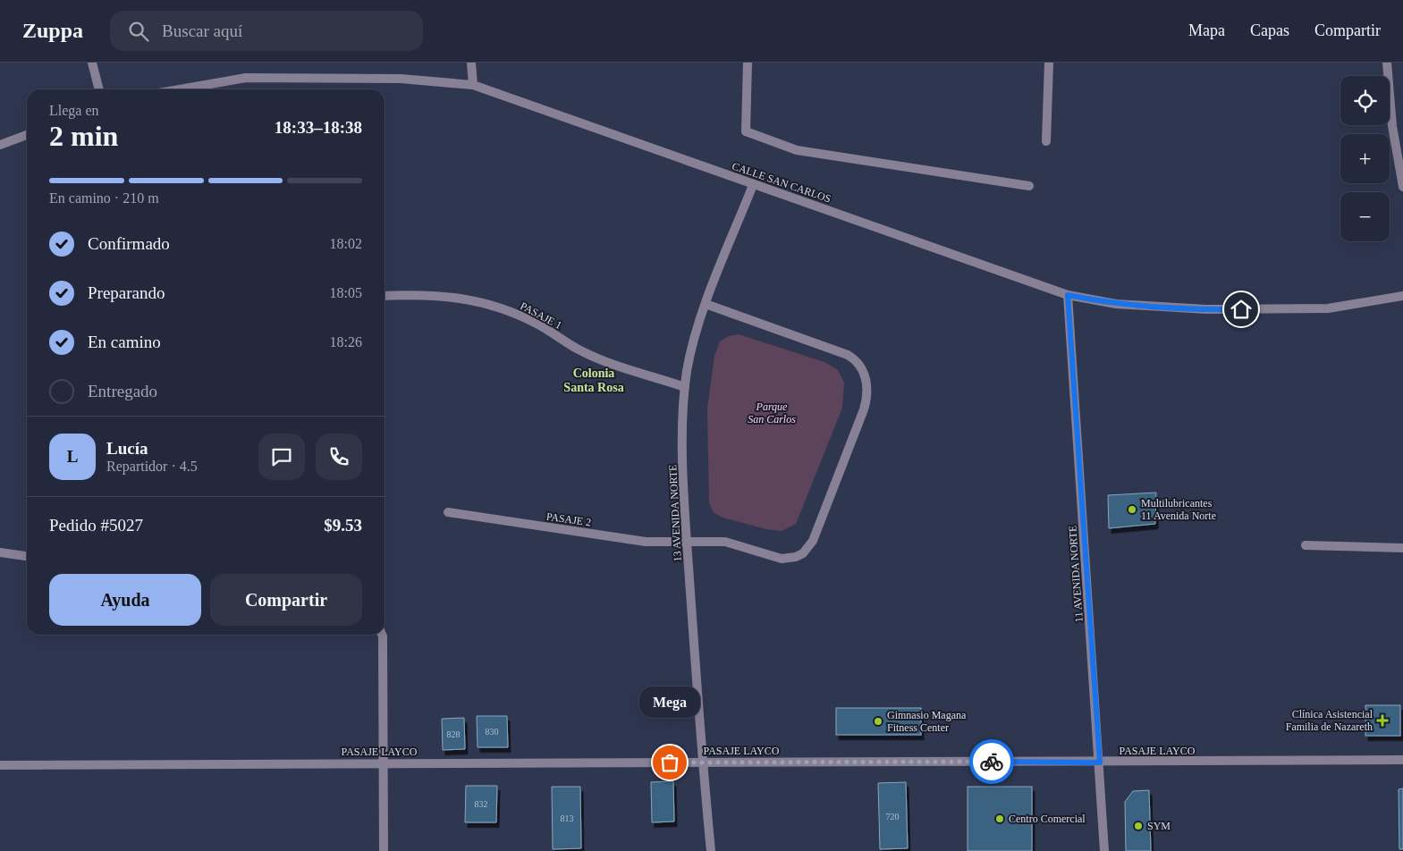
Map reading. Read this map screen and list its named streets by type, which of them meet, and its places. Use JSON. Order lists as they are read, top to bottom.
{
  "streets": {
    "street": [
      "CALLE SAN CARLOS",
      "PASAJE 1",
      "13 AVENIDA NORTE",
      "PASAJE 2",
      "11 AVENIDA NORTE",
      "PASAJE LAYCO"
    ]
  },
  "crossings": [
    ["CALLE SAN CARLOS", "13 AVENIDA NORTE"],
    ["CALLE SAN CARLOS", "11 AVENIDA NORTE"],
    ["PASAJE 1", "13 AVENIDA NORTE"],
    ["13 AVENIDA NORTE", "PASAJE 2"],
    ["13 AVENIDA NORTE", "PASAJE LAYCO"],
    ["11 AVENIDA NORTE", "PASAJE LAYCO"]
  ],
  "districts": ["Colonia Santa Rosa"],
  "parks": ["Parque San Carlos"],
  "places": {
    "other": [
      "Multilubricantes 11 Avenida Norte",
      "Gimnasio Magana Fitness Center",
      "Mega",
      "Centro Comercial",
      "SYM"
    ],
    "health": ["Clínica Asistencial Familia de Nazareth"]
  },
  "house_numbers": [
    "830",
    "828",
    "832",
    "720",
    "813"
  ],
  "page": {
    "header": "Zuppa",
    "search": "Buscar aquí",
    "nav": ["Mapa", "Capas", "Compartir"],
    "map_buttons": ["+", "−"],
    "heading": ["2 min", "Llega en", "18:33–18:38"],
    "panel": [
      "Lucía",
      "Repartidor · 4.5",
      "Pedido #5027",
      "$9.53"
    ],
    "bar": "En camino · 210 m",
    "list": [
      ["Confirmado", "18:02"],
      ["Preparando", "18:05"],
      ["En camino", "18:26"],
      "Entregado"
    ],
    "round": "L",
    "buttons": ["Ayuda", "Compartir"],
    "bubble": "Mega"
  }
}
